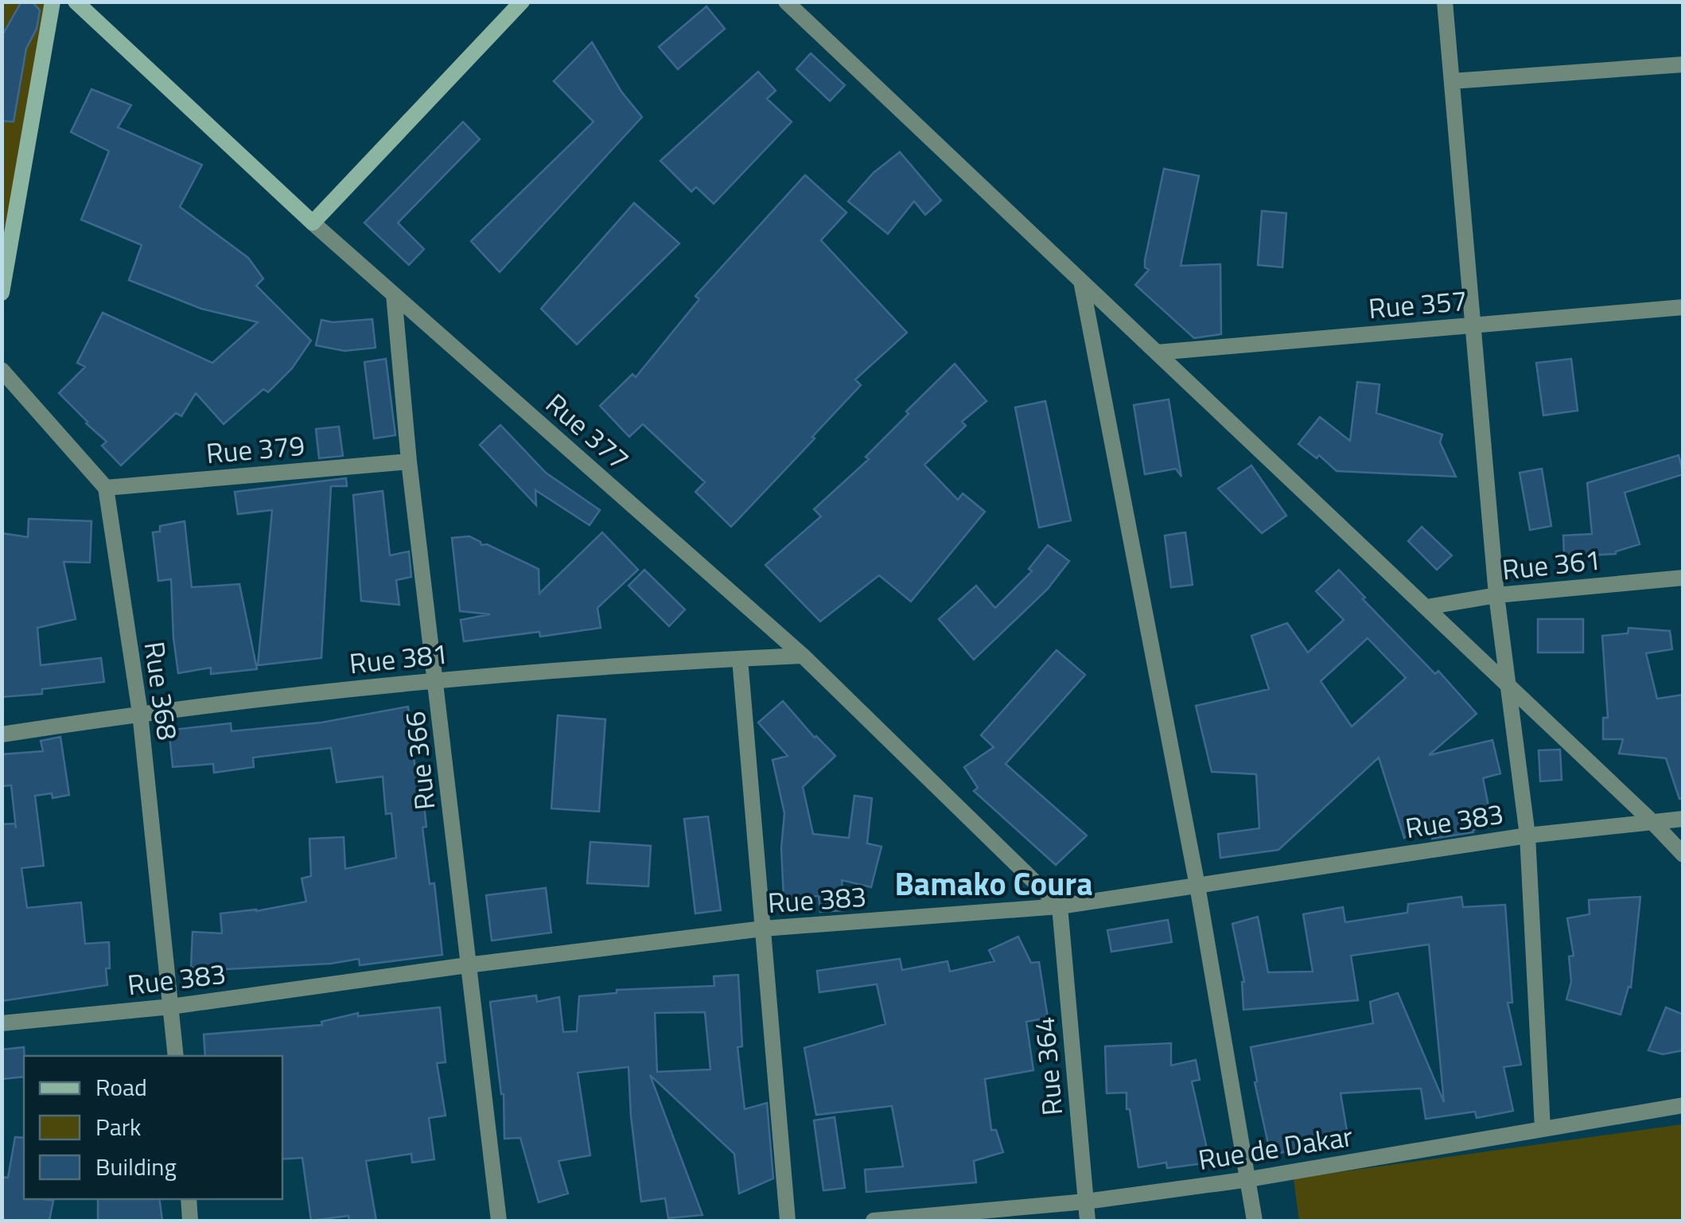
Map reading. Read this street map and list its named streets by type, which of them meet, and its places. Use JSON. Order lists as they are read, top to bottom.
{
  "streets": {
    "main road": ["Rue 377"],
    "street": [
      "Rue 357",
      "Rue 379",
      "Rue 361",
      "Rue 381",
      "Rue 368",
      "Rue 366",
      "Rue 383",
      "Rue 364",
      "Rue de Dakar"
    ]
  },
  "crossings": [
    ["Rue 377", "Rue 381"],
    ["Rue 377", "Rue 366"],
    ["Rue 377", "Rue 383"],
    ["Rue 377", "Rue 364"],
    ["Rue 379", "Rue 368"],
    ["Rue 379", "Rue 366"],
    ["Rue 381", "Rue 368"],
    ["Rue 381", "Rue 366"],
    ["Rue 368", "Rue 383"],
    ["Rue 366", "Rue 383"],
    ["Rue 383", "Rue 364"],
    ["Rue 364", "Rue de Dakar"]
  ],
  "districts": ["Bamako Coura"],
  "legend": ["Road", "Park", "Building"]
}
